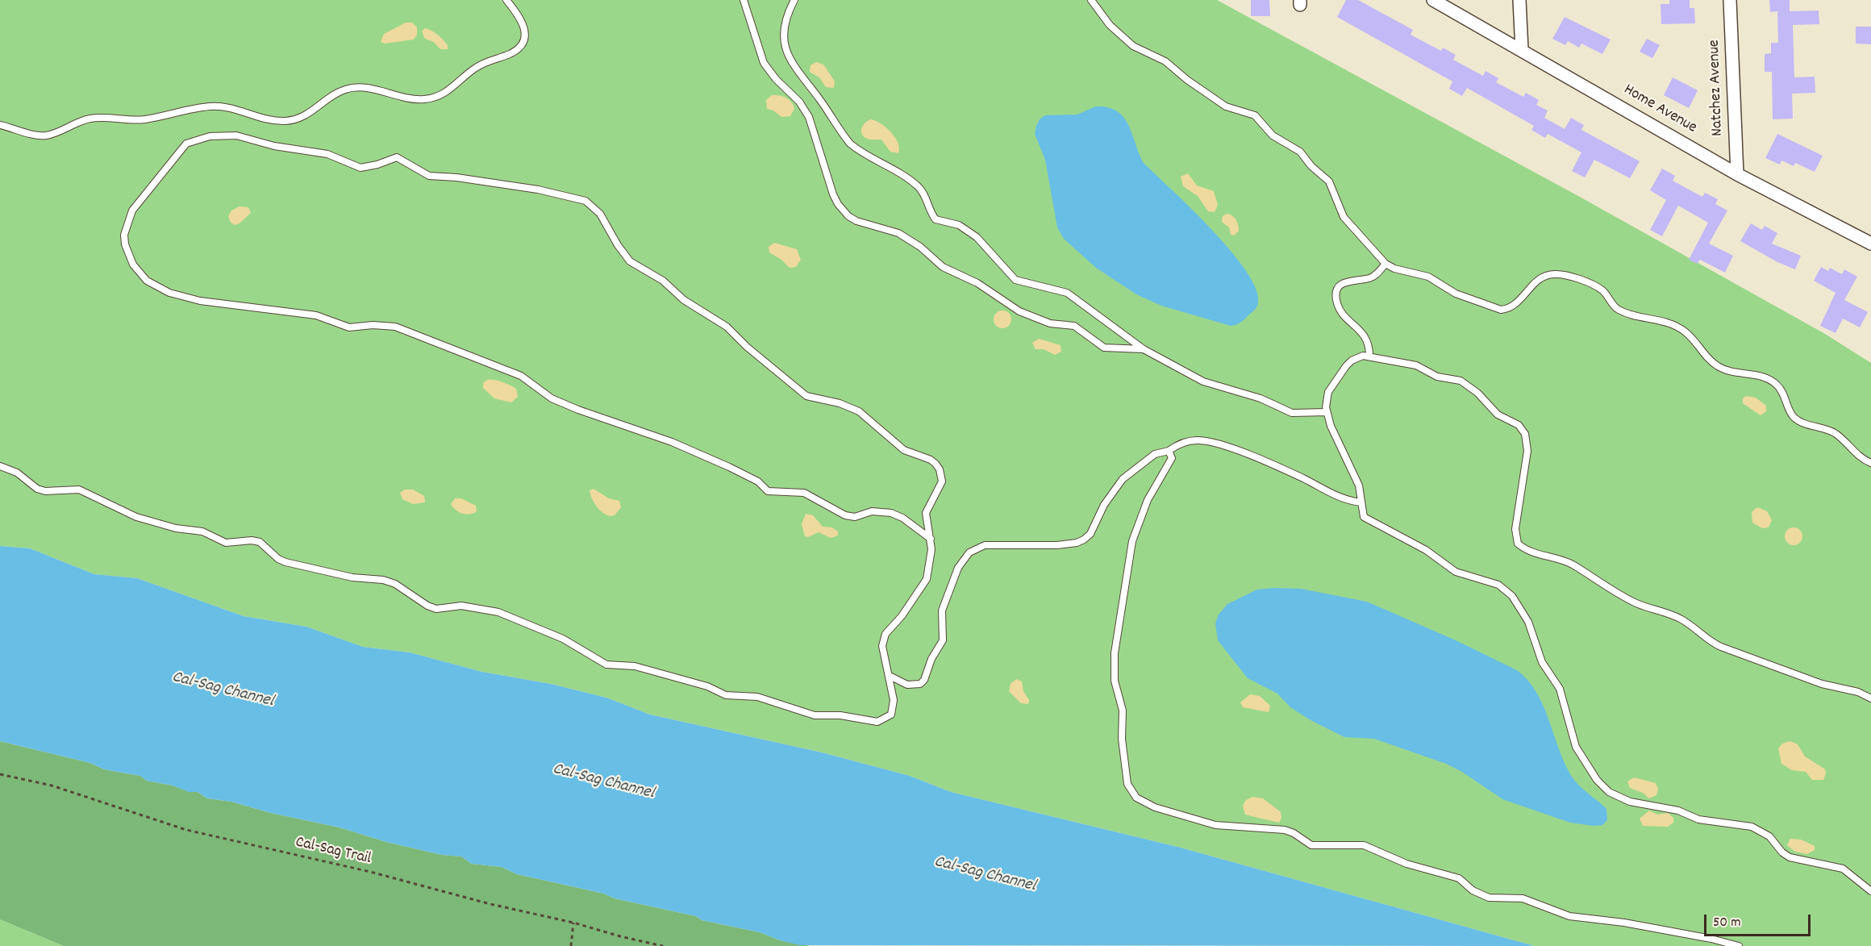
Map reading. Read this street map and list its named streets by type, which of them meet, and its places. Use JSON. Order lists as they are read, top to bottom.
{
  "streets": {
    "street": ["Natchez Avenue", "Home Avenue"],
    "path": ["Cal-Sag Trail"]
  },
  "crossings": [
    ["Natchez Avenue", "Home Avenue"]
  ],
  "water": ["Cal-Sag Channel"],
  "scale_bar": "50 m"
}
